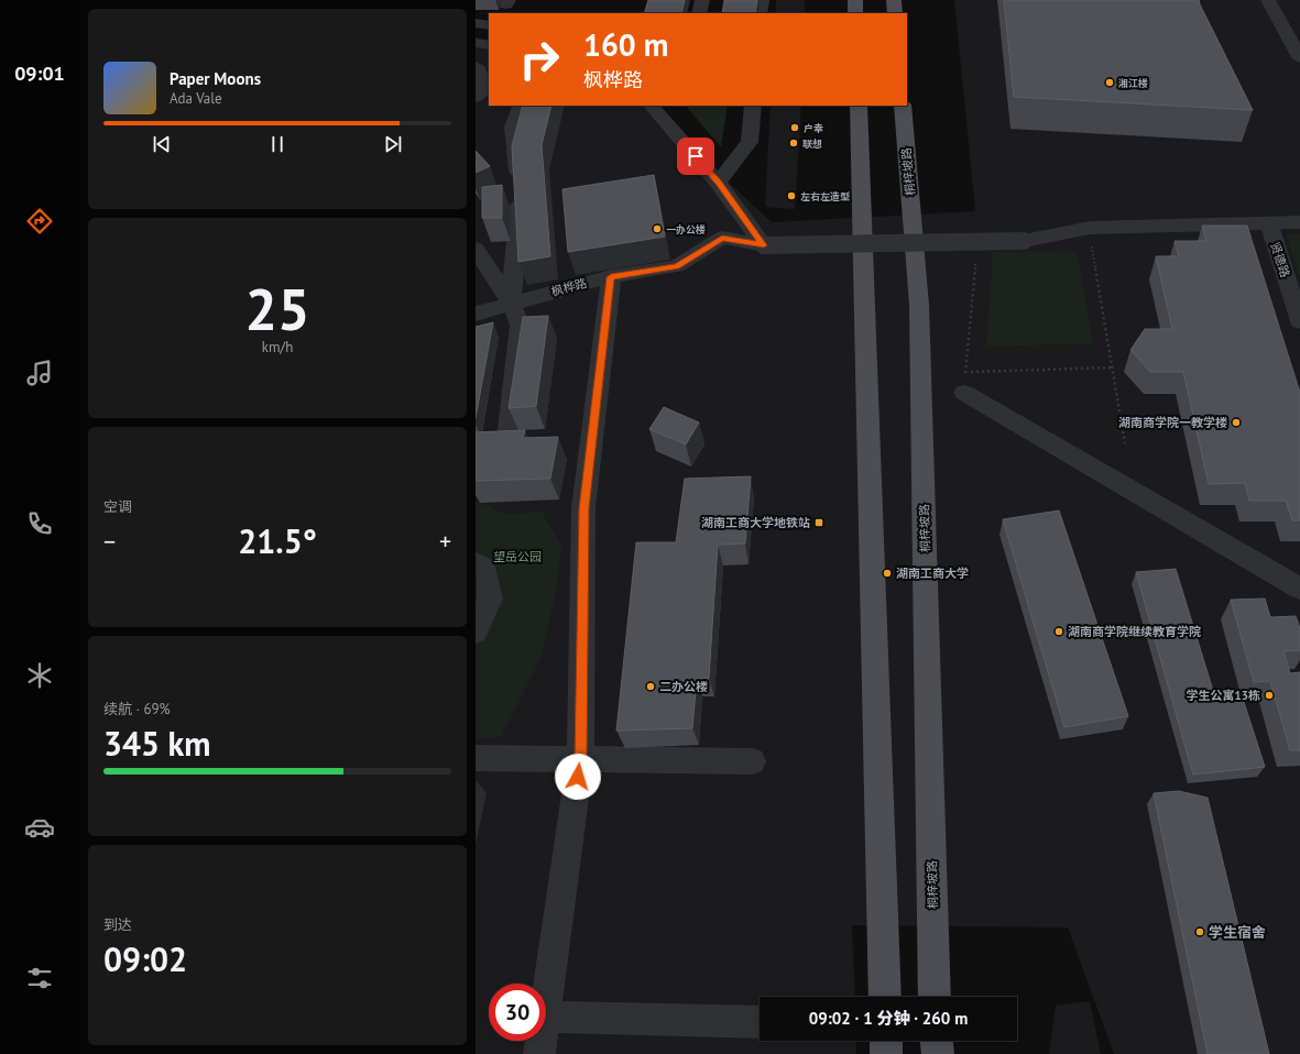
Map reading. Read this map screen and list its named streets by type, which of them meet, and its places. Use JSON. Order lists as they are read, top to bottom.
{
  "streets": {
    "main road": ["桐梓坡路"],
    "street": ["贤德路", "枫桦路"]
  },
  "crossings": [
    ["贤德路", "枫桦路"]
  ],
  "parks": ["望岳公园"],
  "places": {
    "other": [
      "湘江楼",
      "户幸",
      "联想",
      "左右左造型",
      "一办公楼",
      "湖南商学院一教学楼",
      "湖南工商大学",
      "湖南商学院继续教育学院",
      "二办公楼",
      "学生公寓13栋",
      "学生宿舍"
    ],
    "transit": ["湖南工商大学地铁站"]
  },
  "page": {
    "tabs": "09:01",
    "turn": ["160 m", "枫桦路"],
    "song": ["Paper Moons", "Ada Vale"],
    "tile": [
      ["25", "km/h"],
      "空调",
      ["续航 · 69%", "345 km"],
      ["到达", "09:02"]
    ],
    "heat": ["−", "21.5°", "+"],
    "limit": "30",
    "trip": "09:02 · 1 分钟 · 260 m"
  }
}
